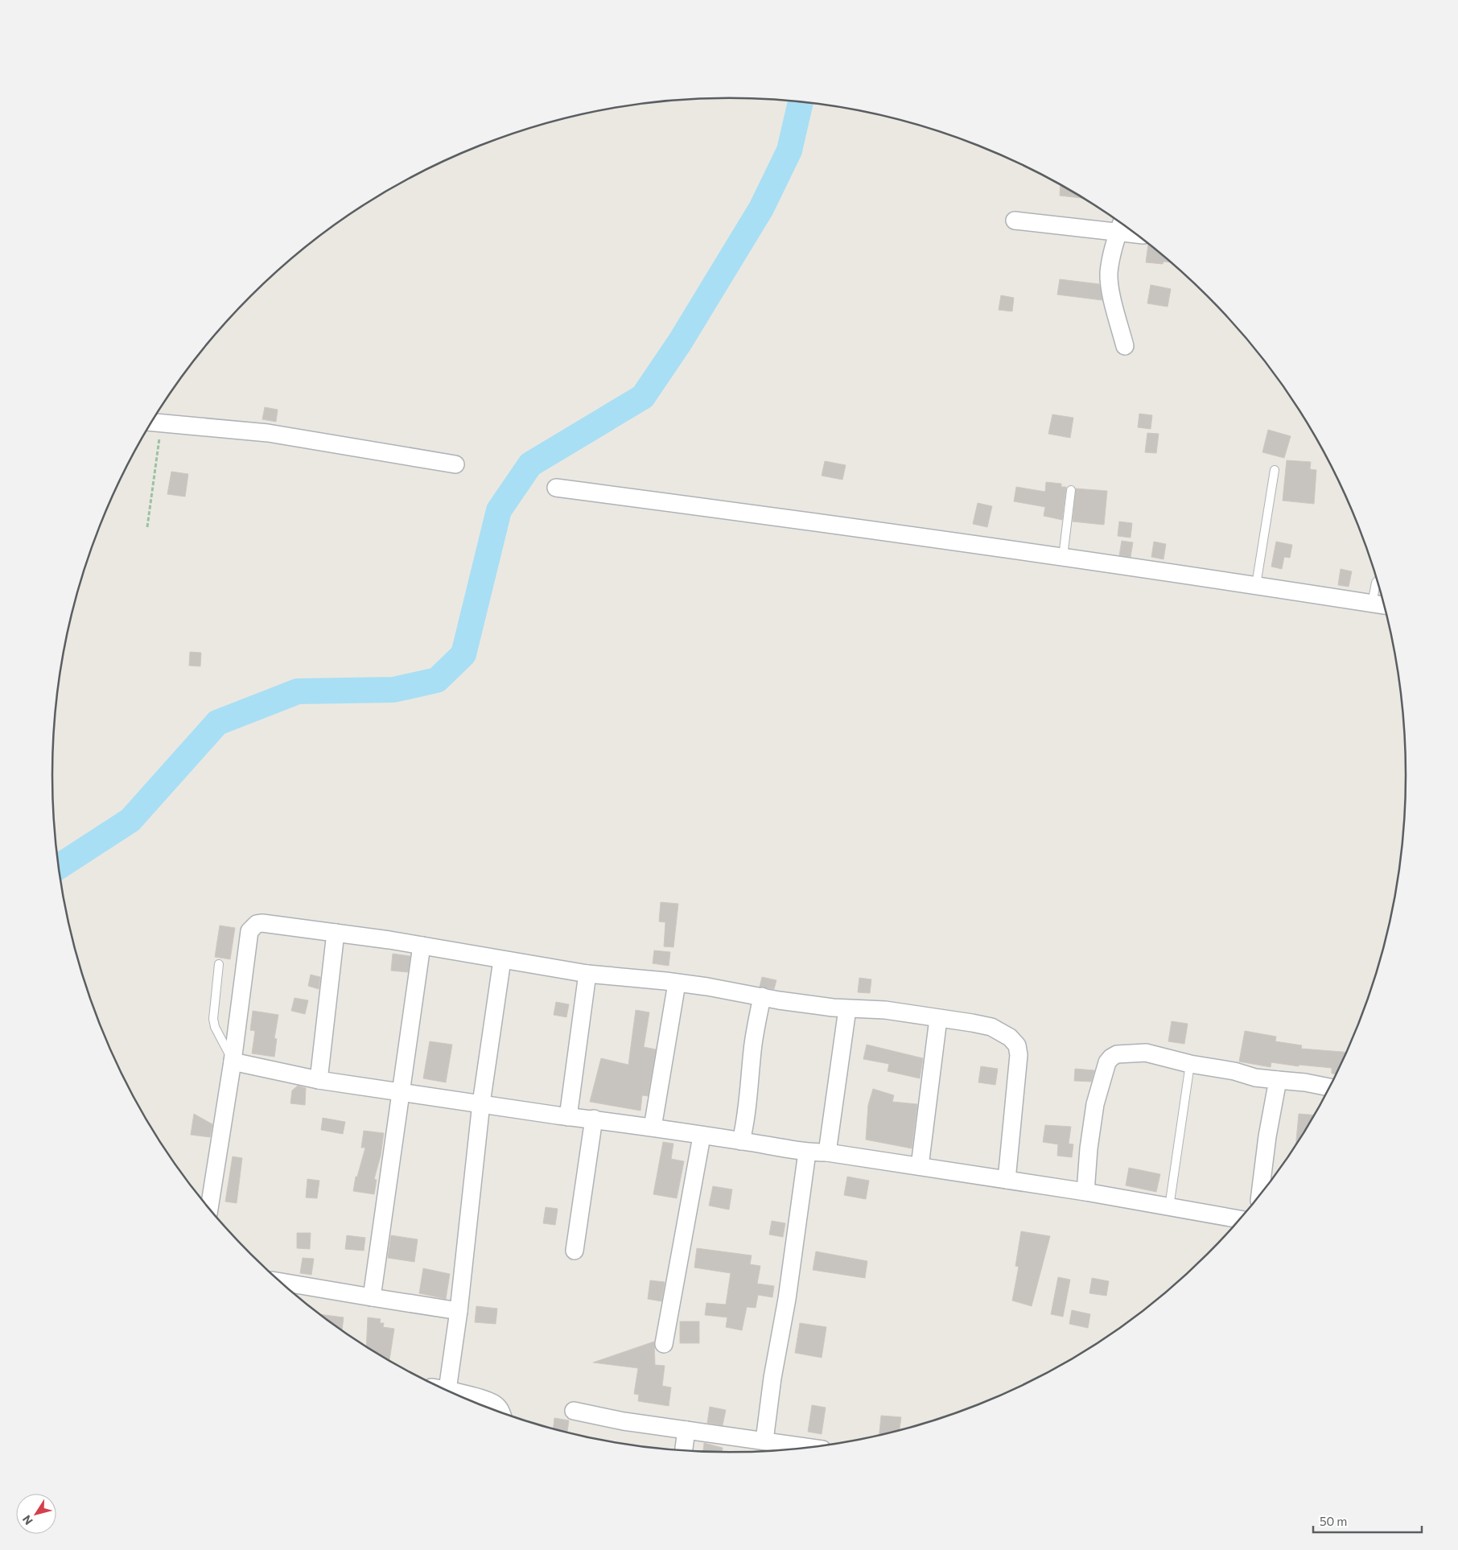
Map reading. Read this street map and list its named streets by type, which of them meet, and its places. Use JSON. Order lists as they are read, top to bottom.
{
  "scale_bar": "50 m",
  "north": "bottom left"
}
